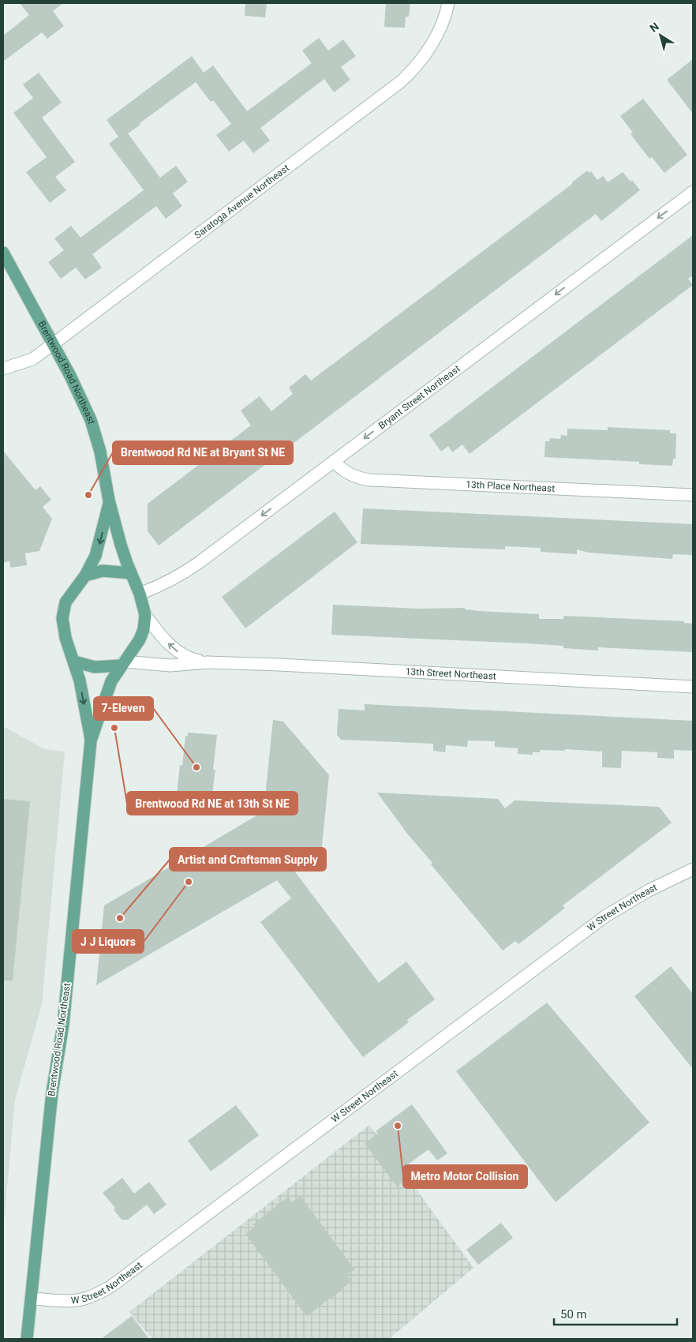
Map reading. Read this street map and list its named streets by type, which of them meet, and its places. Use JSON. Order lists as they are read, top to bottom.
{
  "streets": {
    "main road": ["Brentwood Road Northeast"],
    "street": [
      "Saratoga Avenue Northeast",
      "Bryant Street Northeast",
      "13th Place Northeast",
      "13th Street Northeast",
      "W Street Northeast"
    ]
  },
  "crossings": [
    ["Saratoga Avenue Northeast", "Brentwood Road Northeast"],
    ["Brentwood Road Northeast", "Bryant Street Northeast"],
    ["Brentwood Road Northeast", "13th Street Northeast"],
    ["Brentwood Road Northeast", "W Street Northeast"],
    ["Bryant Street Northeast", "13th Place Northeast"],
    ["Bryant Street Northeast", "13th Street Northeast"]
  ],
  "one_way": ["Bryant Street Northeast"],
  "places": [
    "Brentwood Rd NE at Bryant St NE",
    "Brentwood Rd NE at 13th St NE",
    "7-Eleven",
    "J J Liquors",
    "Artist and Craftsman Supply",
    "Metro Motor Collision"
  ],
  "scale_bar": "50 m",
  "north": "top left"
}
